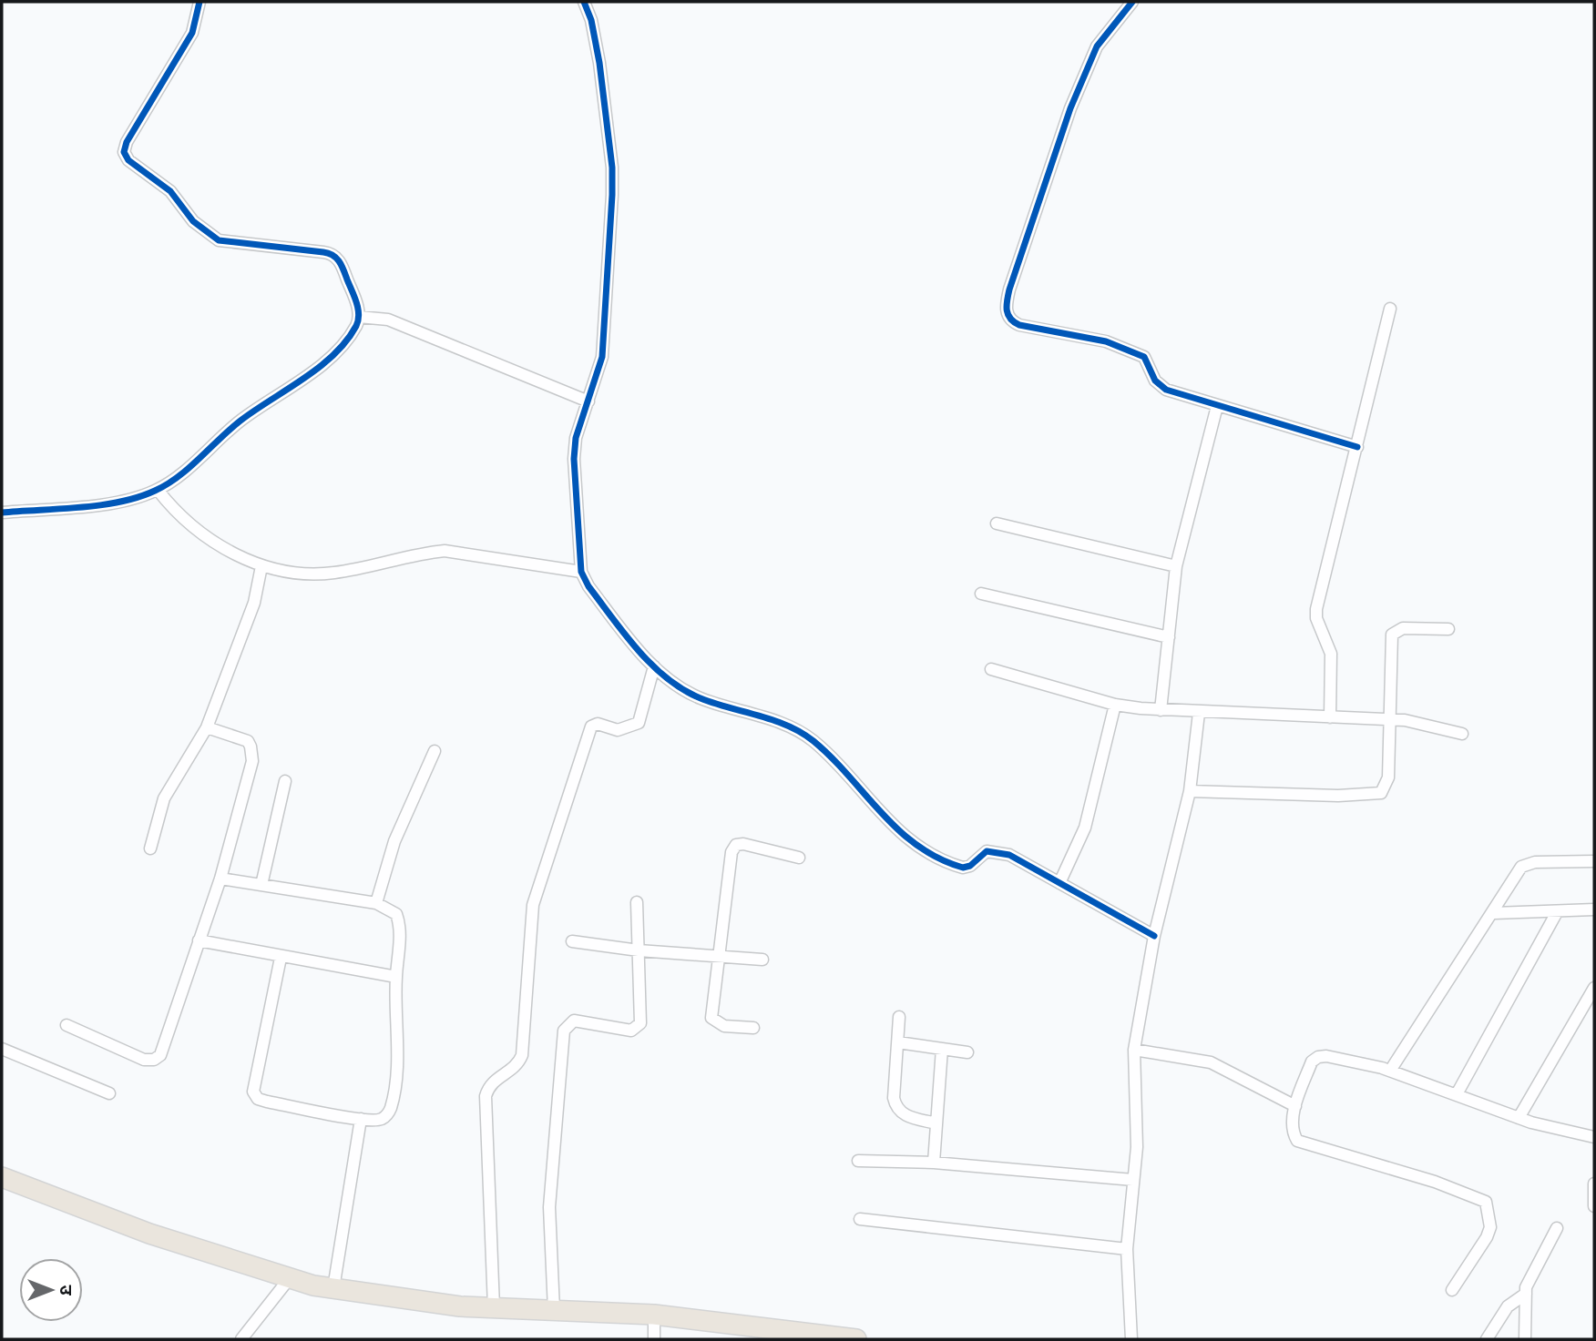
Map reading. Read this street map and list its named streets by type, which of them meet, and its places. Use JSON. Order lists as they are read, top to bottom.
{
  "north": "right"
}
